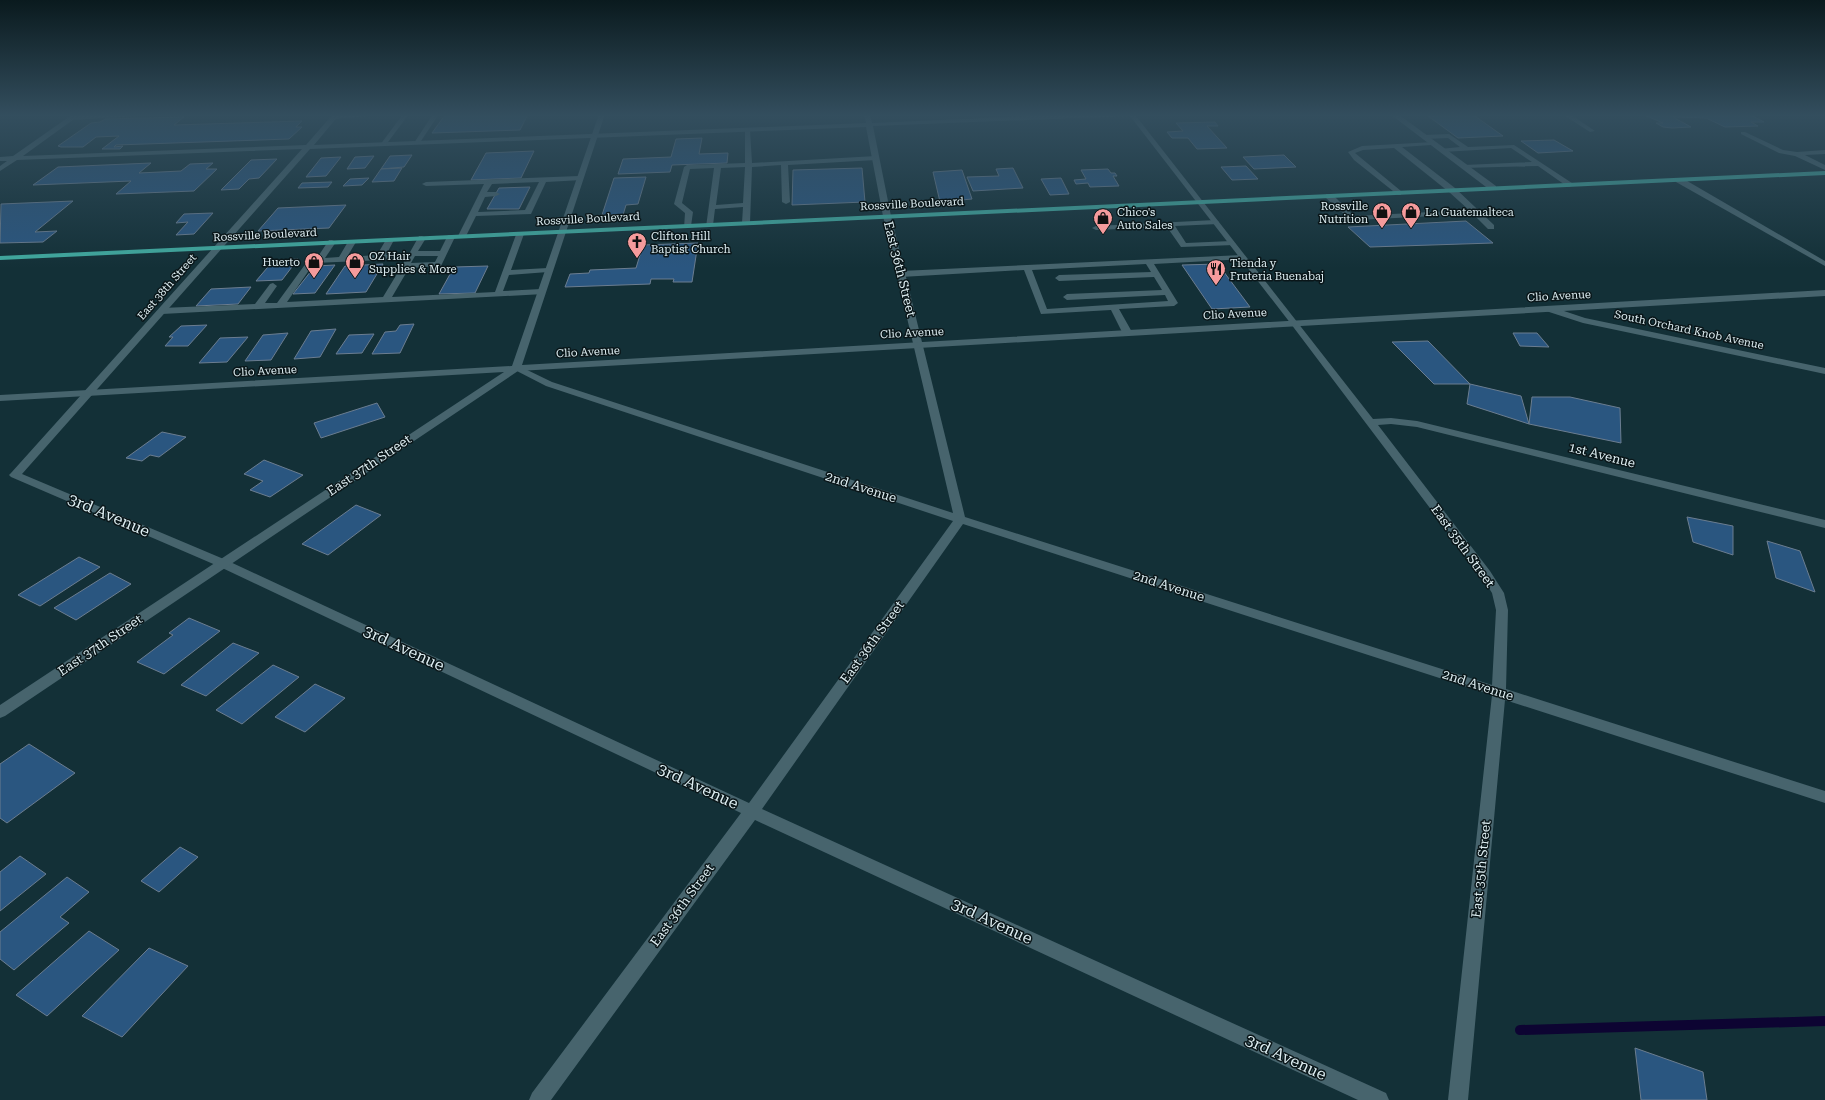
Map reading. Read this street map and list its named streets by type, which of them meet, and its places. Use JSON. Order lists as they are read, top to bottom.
{
  "streets": {
    "highway": ["Rossville Boulevard"],
    "street": [
      "East 36th Street",
      "East 38th Street",
      "Clio Avenue",
      "South Orchard Knob Avenue",
      "1st Avenue",
      "East 37th Street",
      "2nd Avenue",
      "3rd Avenue",
      "East 35th Street"
    ]
  },
  "crossings": [
    ["Rossville Boulevard", "East 36th Street"],
    ["Rossville Boulevard", "East 38th Street"],
    ["Rossville Boulevard", "East 35th Street"],
    ["East 36th Street", "Clio Avenue"],
    ["East 36th Street", "2nd Avenue"],
    ["East 36th Street", "3rd Avenue"],
    ["East 38th Street", "Clio Avenue"],
    ["East 38th Street", "3rd Avenue"],
    ["Clio Avenue", "South Orchard Knob Avenue"],
    ["Clio Avenue", "East 37th Street"],
    ["Clio Avenue", "2nd Avenue"],
    ["Clio Avenue", "East 35th Street"],
    ["1st Avenue", "East 35th Street"],
    ["East 37th Street", "2nd Avenue"],
    ["East 37th Street", "3rd Avenue"],
    ["2nd Avenue", "East 35th Street"]
  ],
  "places": {
    "shop": [
      "Rossville Nutrition",
      "La Guatemalteca",
      "Chico's Auto Sales",
      "Huerto",
      "OZ Hair Supplies & More"
    ],
    "church": ["Clifton Hill Baptist Church"],
    "restaurant": ["Tienda y Fruteria Buenabaj"]
  }
}
